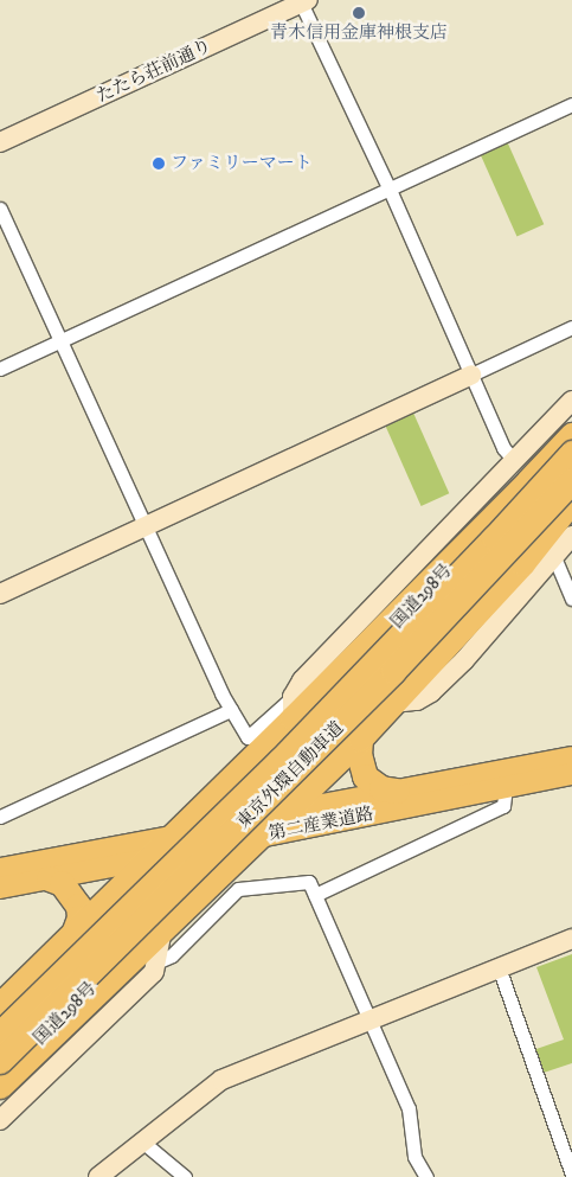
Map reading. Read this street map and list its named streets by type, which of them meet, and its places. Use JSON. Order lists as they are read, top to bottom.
{
  "streets": {
    "highway": ["国道298号", "東京外環自動車道"],
    "main road": ["第二産業道路"],
    "street": ["たたら荘前通り"]
  },
  "places": ["青木信用金庫神根支店", "ファミリーマート"]
}
